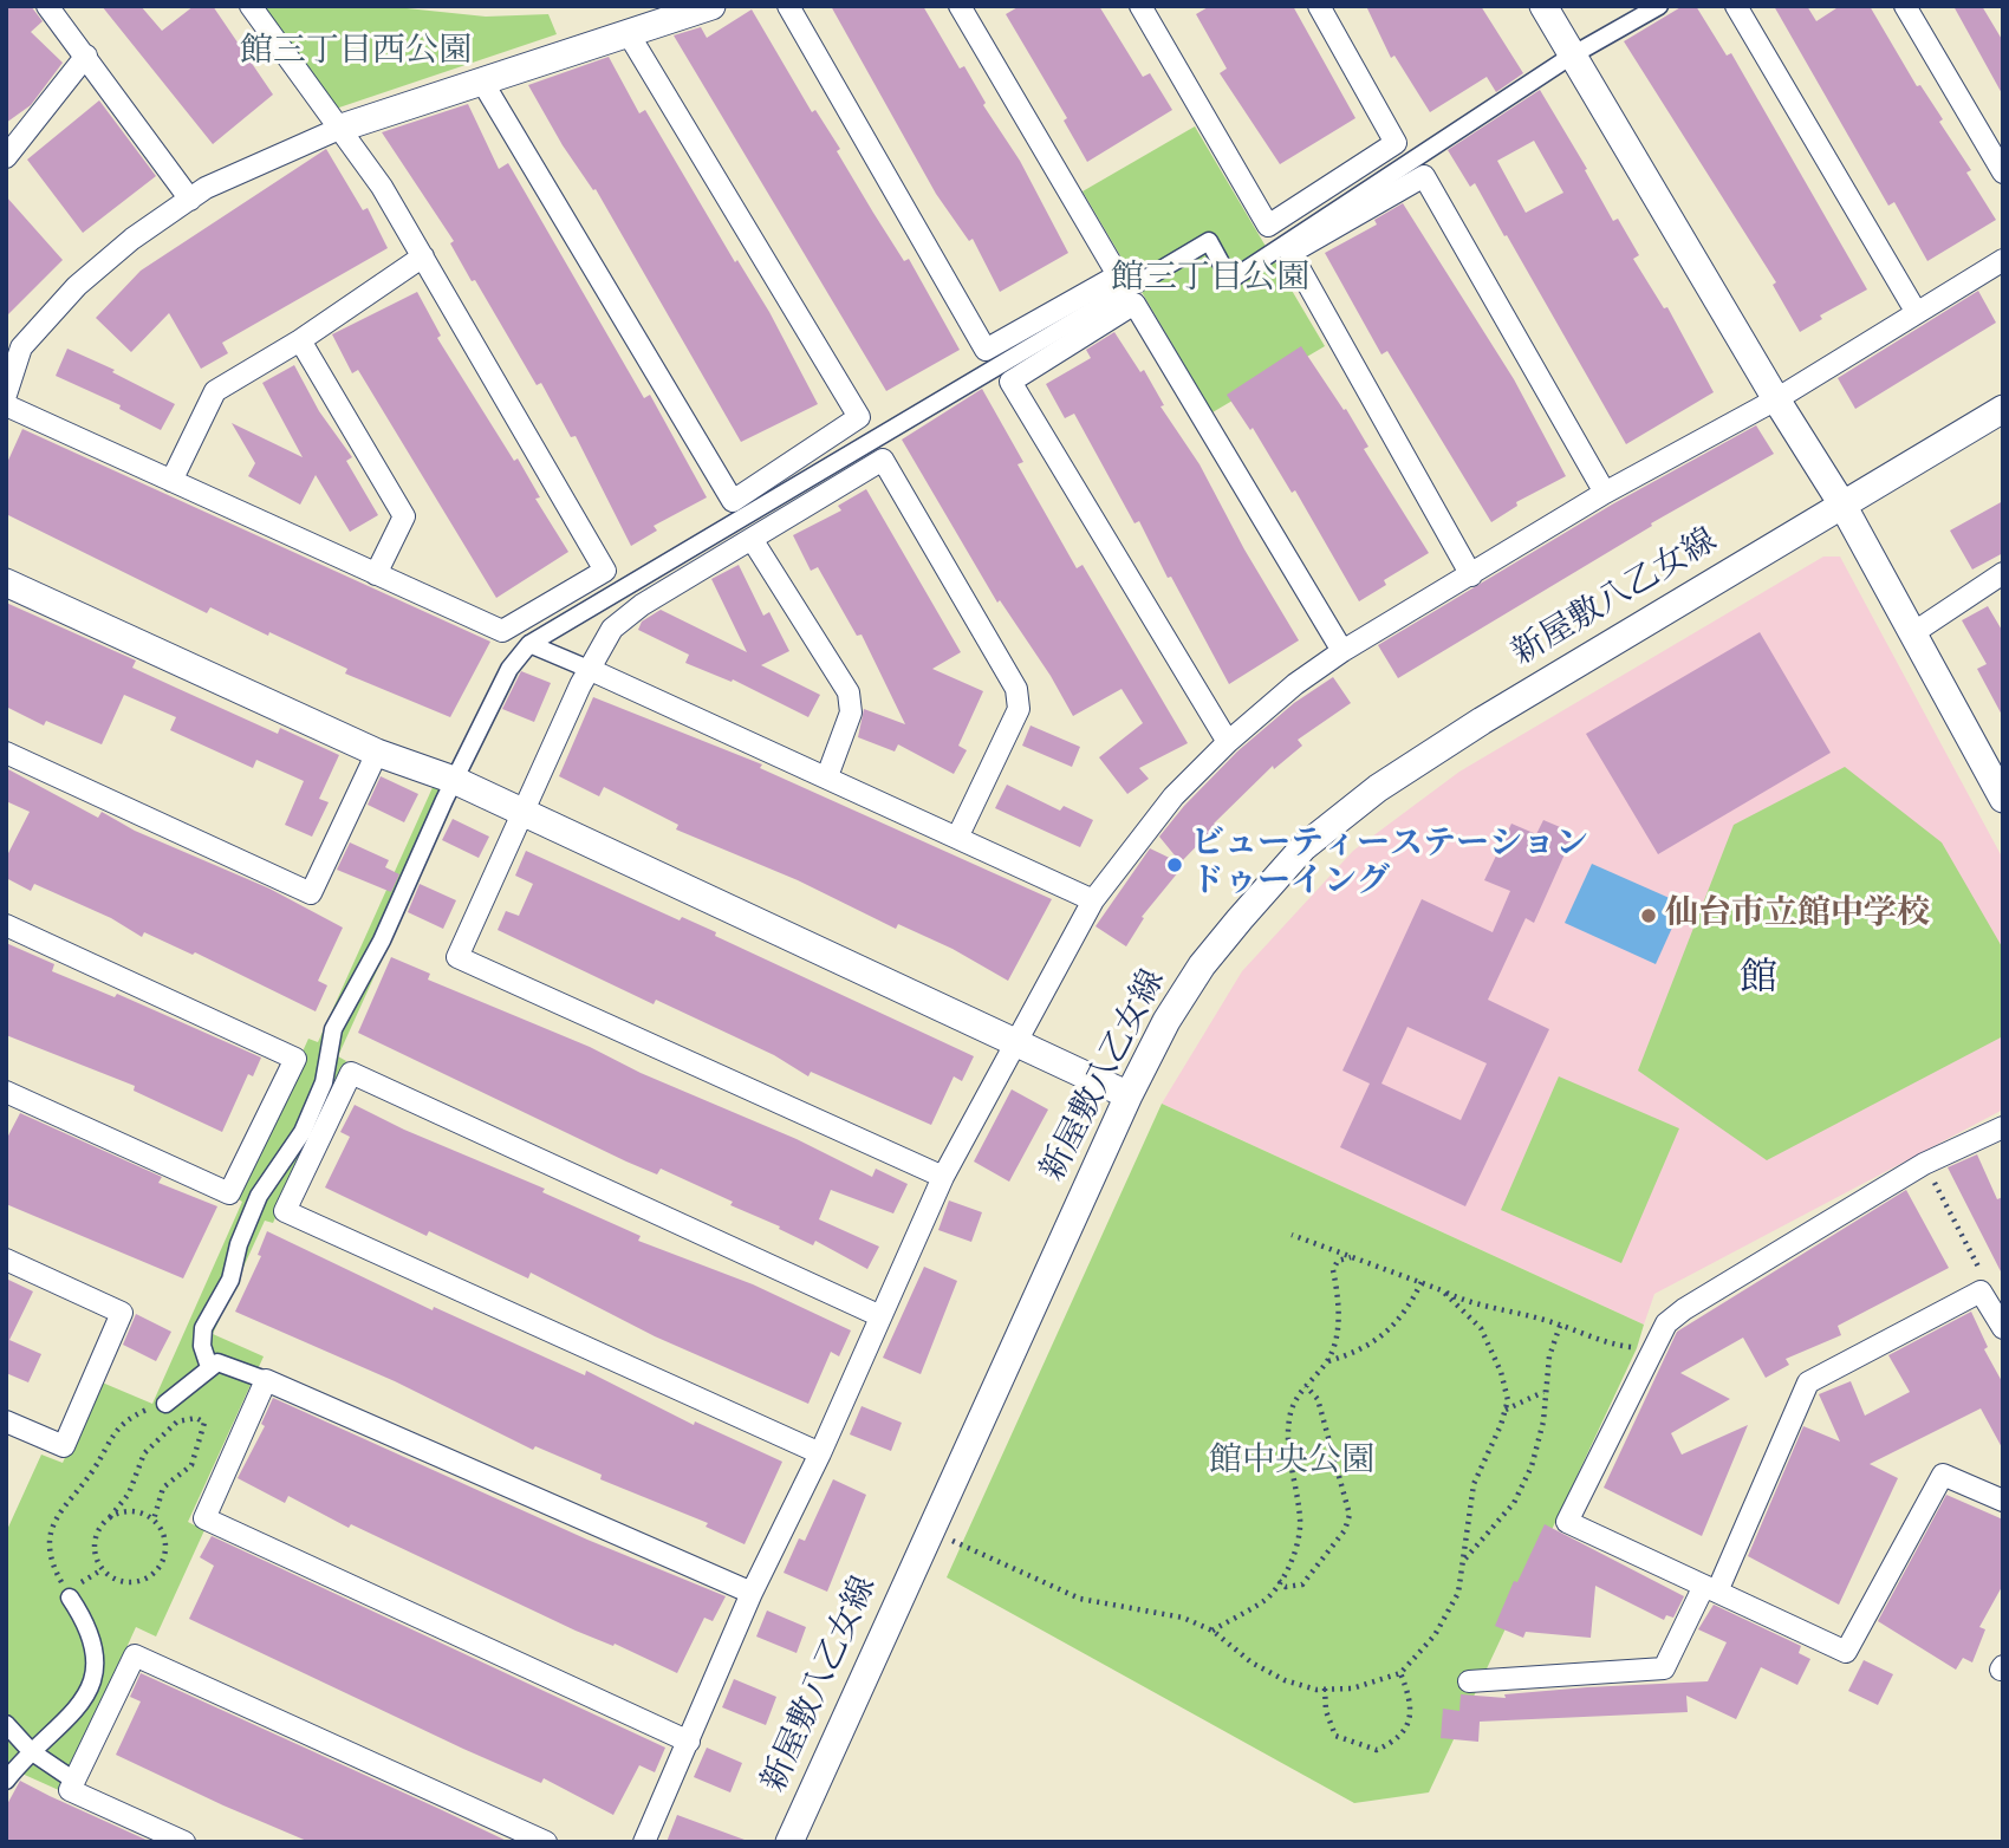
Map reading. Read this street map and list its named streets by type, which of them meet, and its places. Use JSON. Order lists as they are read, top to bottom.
{
  "streets": {
    "street": ["新屋敷八乙女線"]
  },
  "districts": ["館"],
  "parks": ["館三丁目西公園", "館三丁目公園", "館中央公園"],
  "places": ["ビューティーステーション ドゥーイング", "仙台市立館中学校"]
}
